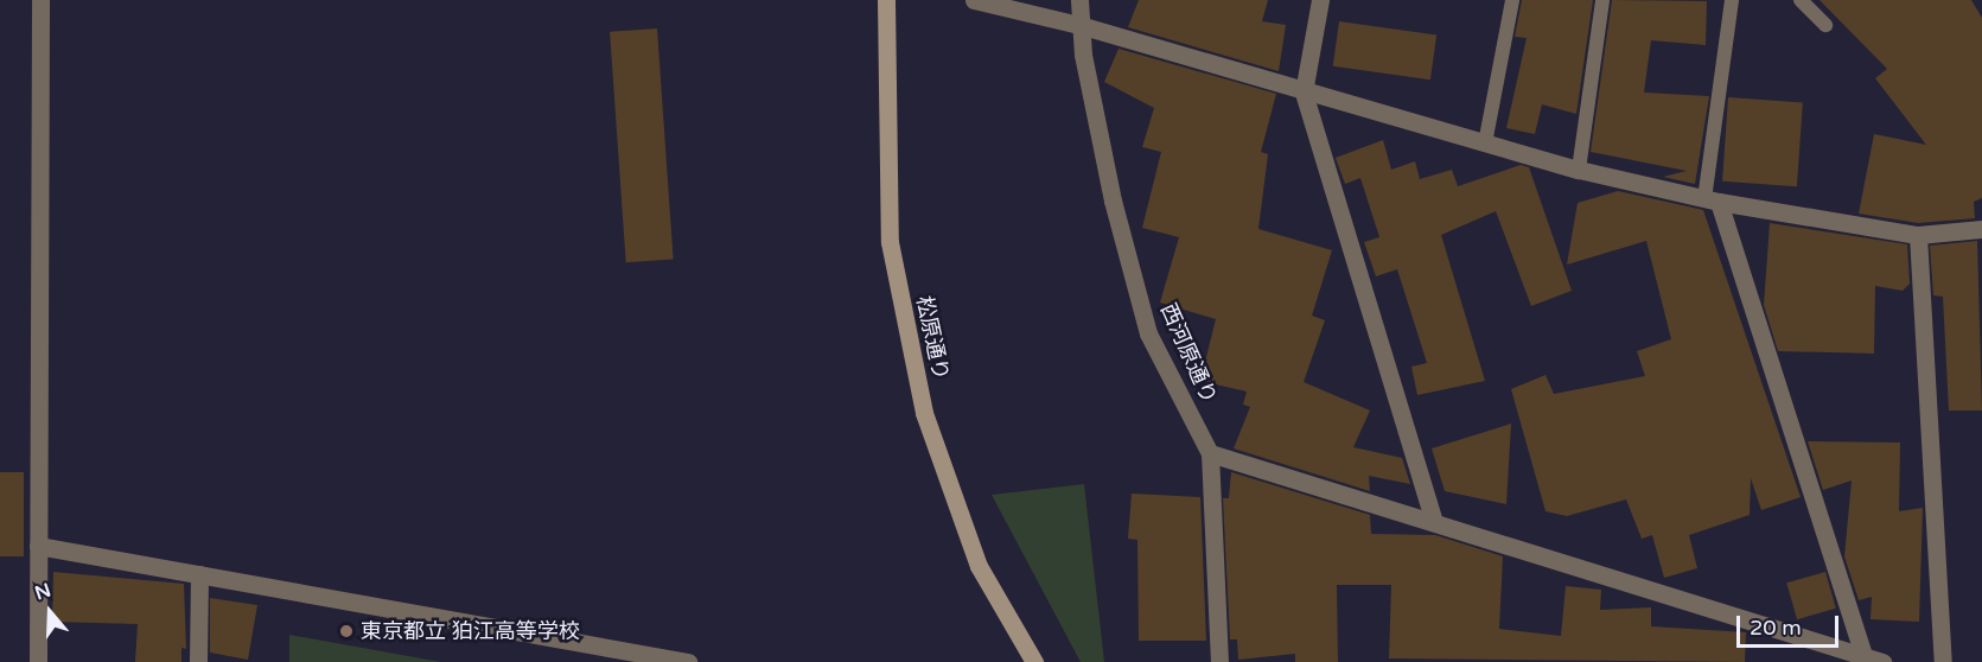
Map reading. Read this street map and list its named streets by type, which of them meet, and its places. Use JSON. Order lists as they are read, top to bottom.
{
  "streets": {
    "main road": ["松原通り"],
    "street": ["西河原通り"]
  },
  "places": ["東京都立 狛江高等学校"],
  "scale_bar": "20 m",
  "north": "top"
}
